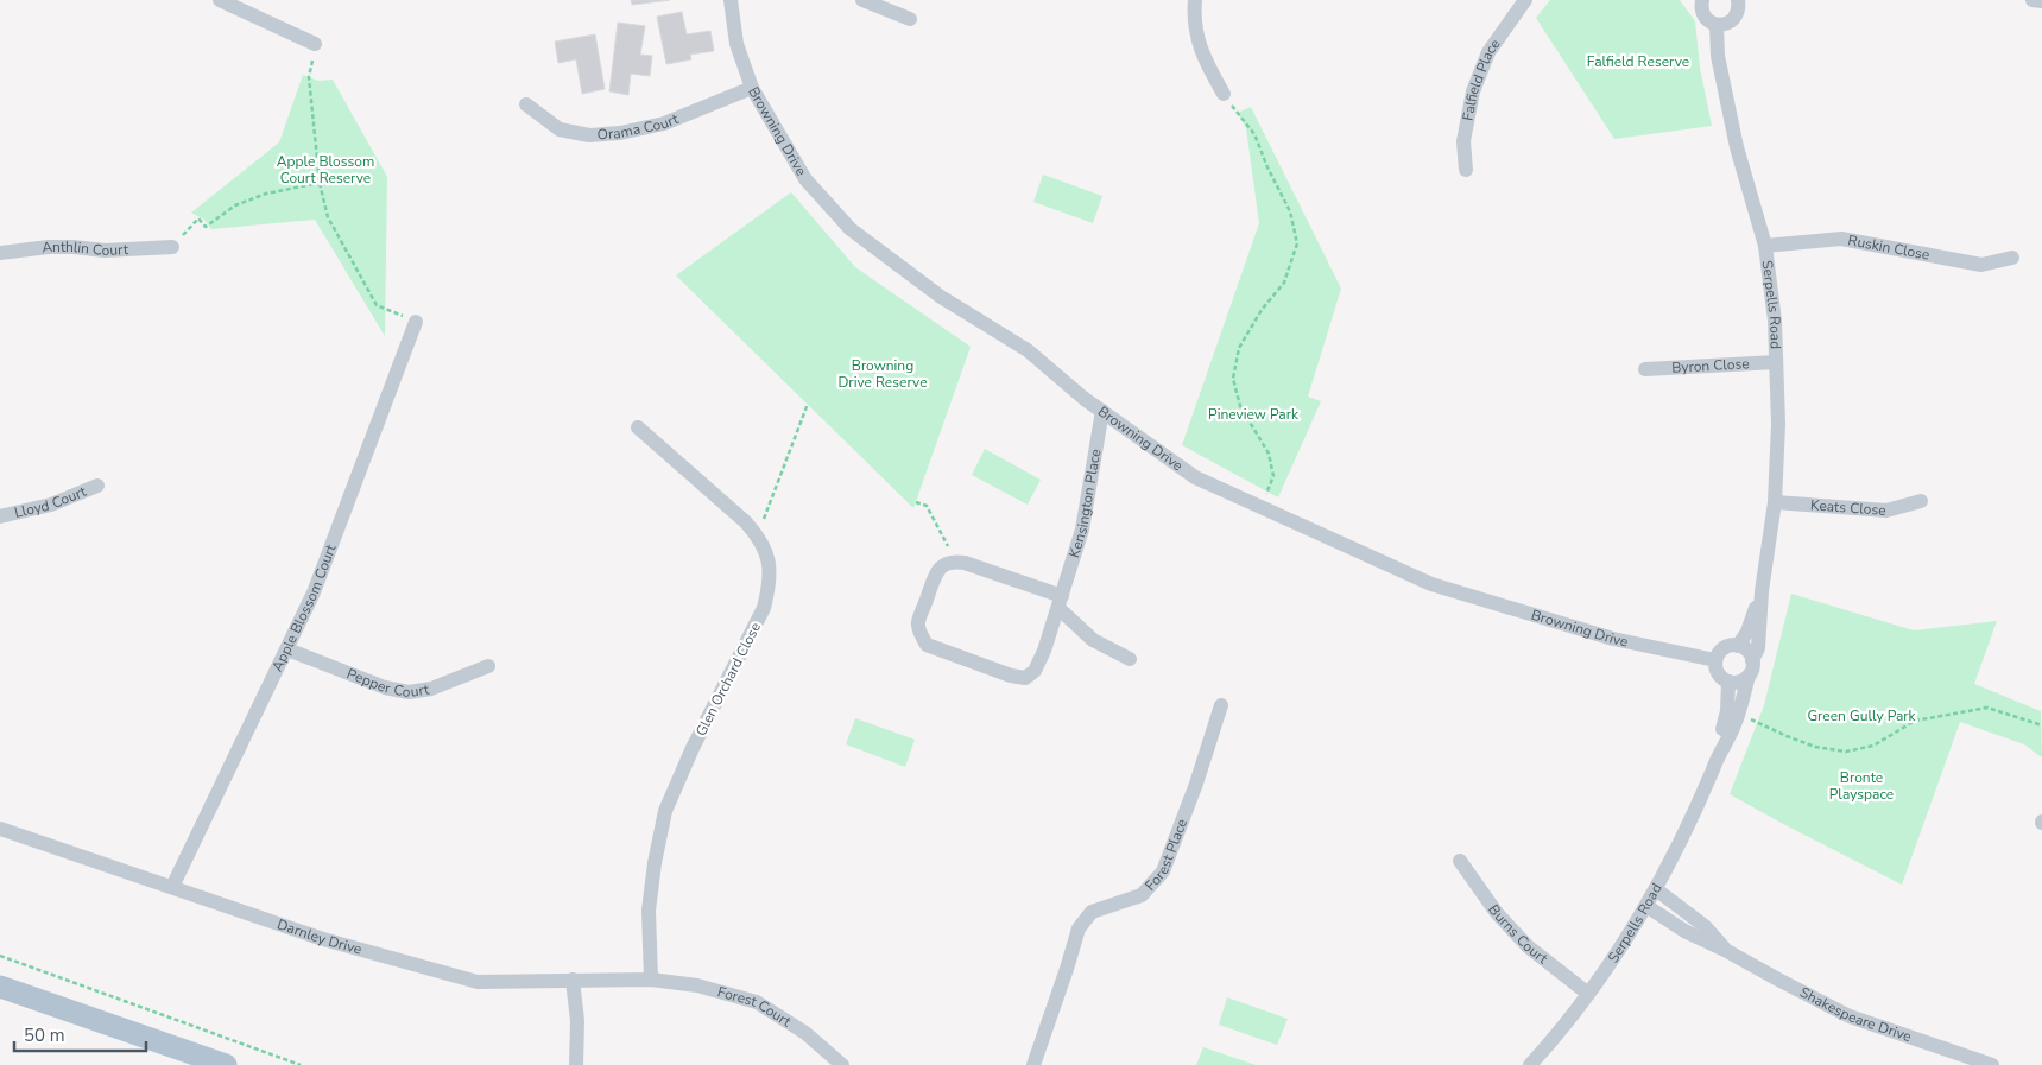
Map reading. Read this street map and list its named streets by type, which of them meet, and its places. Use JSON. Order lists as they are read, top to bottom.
{
  "streets": {
    "street": [
      "Falfield Place",
      "Orama Court",
      "Browning Drive",
      "Anthlin Court",
      "Ruskin Close",
      "Serpells Road",
      "Byron Close",
      "Lloyd Court",
      "Kensington Place",
      "Keats Close",
      "Apple Blossom Court",
      "Pepper Court",
      "Glen Orchard Close",
      "Forest Place",
      "Burns Court",
      "Darnley Drive",
      "Forest Court",
      "Shakespeare Drive"
    ]
  },
  "crossings": [
    ["Orama Court", "Browning Drive"],
    ["Browning Drive", "Serpells Road"],
    ["Browning Drive", "Kensington Place"],
    ["Ruskin Close", "Serpells Road"],
    ["Serpells Road", "Byron Close"],
    ["Serpells Road", "Keats Close"],
    ["Serpells Road", "Burns Court"],
    ["Serpells Road", "Shakespeare Drive"],
    ["Apple Blossom Court", "Pepper Court"],
    ["Apple Blossom Court", "Darnley Drive"],
    ["Glen Orchard Close", "Darnley Drive"],
    ["Glen Orchard Close", "Forest Court"],
    ["Darnley Drive", "Forest Court"]
  ],
  "parks": [
    "Falfield Reserve",
    "Apple Blossom Court Reserve",
    "Browning Drive Reserve",
    "Pineview Park",
    "Green Gully Park",
    "Bronte Playspace"
  ],
  "scale_bar": "50 m"
}
